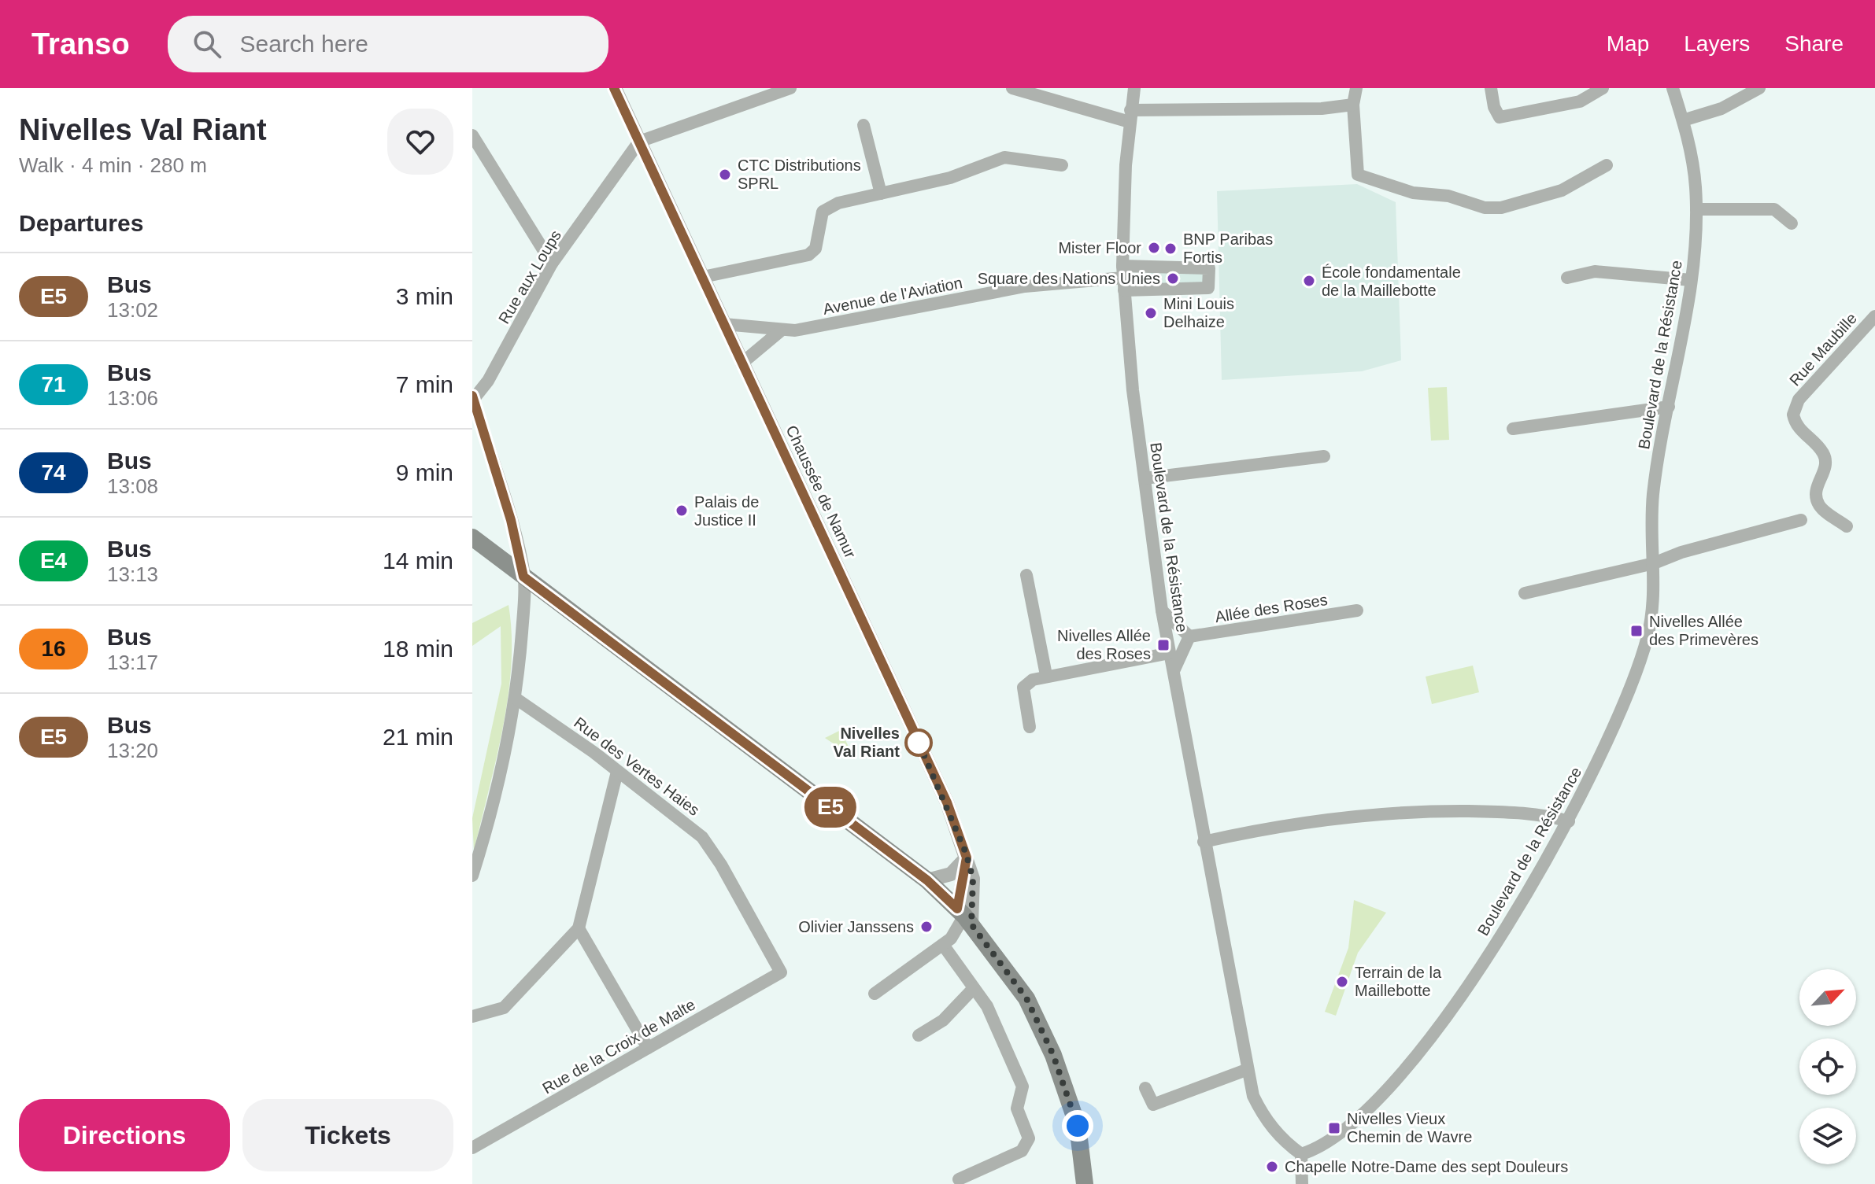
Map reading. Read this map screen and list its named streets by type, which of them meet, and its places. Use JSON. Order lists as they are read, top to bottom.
{
  "streets": {
    "street": [
      "Rue aux Loups",
      "Avenue de l'Aviation",
      "Rue Maubille",
      "Boulevard de la Résistance",
      "Chaussée de Namur",
      "Allée des Roses",
      "Rue des Vertes Haies",
      "Rue de la Croix de Malte"
    ]
  },
  "crossings": [
    ["Rue aux Loups", "Chaussée de Namur"],
    ["Avenue de l'Aviation", "Boulevard de la Résistance"],
    ["Avenue de l'Aviation", "Chaussée de Namur"],
    ["Rue des Vertes Haies", "Rue de la Croix de Malte"]
  ],
  "places": {
    "other": [
      "CTC Distributions SPRL",
      "Mister Floor",
      "BNP Paribas Fortis",
      "Square des Nations Unies",
      "École fondamentale de la Maillebotte",
      "Mini Louis Delhaize",
      "Palais de Justice II",
      "Nivelles Val Riant",
      "Olivier Janssens",
      "Terrain de la Maillebotte",
      "Chapelle Notre-Dame des sept Douleurs"
    ],
    "transit": ["Nivelles Allée des Primevères", "Nivelles Allée des Roses", "Nivelles Vieux Chemin de Wavre"]
  },
  "lines": ["bus line E5"],
  "north": "top right",
  "page": {
    "header": "Transo",
    "search": "Search here",
    "nav": ["Map", "Layers", "Share"],
    "heading": [
      ["Nivelles Val Riant", "Walk · 4 min · 280 m"],
      "Departures"
    ],
    "on_map": "E5",
    "list": [
      {
        "mark": "E5",
        "name": "Bus",
        "note": "13:02",
        "value": "3 min"
      },
      {
        "mark": "71",
        "name": "Bus",
        "note": "13:06",
        "value": "7 min"
      },
      {
        "mark": "74",
        "name": "Bus",
        "note": "13:08",
        "value": "9 min"
      },
      {
        "mark": "E4",
        "name": "Bus",
        "note": "13:13",
        "value": "14 min"
      },
      {
        "mark": "16",
        "name": "Bus",
        "note": "13:17",
        "value": "18 min"
      },
      {
        "mark": "E5",
        "name": "Bus",
        "note": "13:20",
        "value": "21 min"
      }
    ],
    "buttons": ["Directions", "Tickets"]
  }
}
